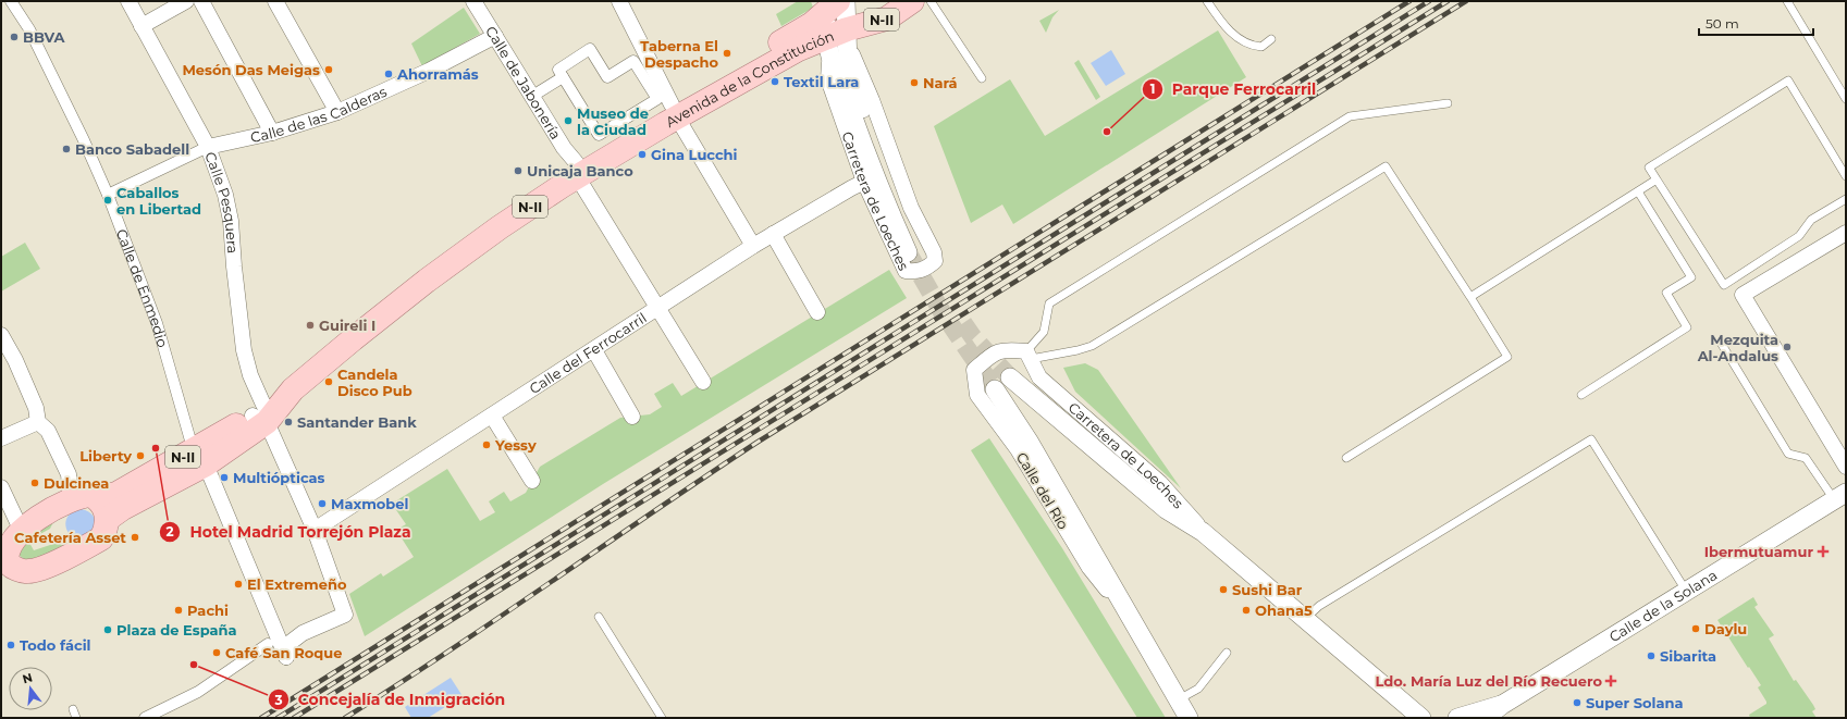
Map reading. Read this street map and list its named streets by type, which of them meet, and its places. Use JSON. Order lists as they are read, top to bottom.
{
  "streets": {
    "main road": ["N-II", "Avenida de la Constitución"],
    "street": [
      "Calle de Jabonería",
      "Calle de las Calderas",
      "Carretera de Loeches",
      "Calle Pesquera",
      "Calle de Enmedio",
      "Calle del Ferrocarril",
      "Calle del Río",
      "Calle de la Solana"
    ]
  },
  "crossings": [
    ["N-II", "Avenida de la Constitución"],
    ["Avenida de la Constitución", "Calle de Jabonería"],
    ["Avenida de la Constitución", "Carretera de Loeches"],
    ["Avenida de la Constitución", "Calle Pesquera"],
    ["Calle de Jabonería", "Calle de las Calderas"],
    ["Calle de Jabonería", "Calle del Ferrocarril"],
    ["Calle de las Calderas", "Calle Pesquera"],
    ["Carretera de Loeches", "Calle del Ferrocarril"],
    ["Carretera de Loeches", "Calle del Río"],
    ["Calle Pesquera", "Calle del Ferrocarril"]
  ],
  "places": {
    "other": [
      "BBVA",
      "Taberna El Despacho",
      "Mesón Das Meigas",
      "Ahorramás",
      "Textil Lara",
      "Nará",
      "Museo de la Ciudad",
      "Parque Ferrocarril",
      "Banco Sabadell",
      "Gina Lucchi",
      "Unicaja Banco",
      "Caballos en Libertad",
      "Guireli I",
      "Mezquita Al-Andalus",
      "Candela Disco Pub",
      "Santander Bank",
      "Yessy",
      "Hotel Madrid Torrejón Plaza",
      "Liberty",
      "Multiópticas",
      "Dulcinea",
      "Maxmobel",
      "Cafetería Asset",
      "El Extremeño",
      "Sushi Bar",
      "Pachi",
      "Ohana5",
      "Daylu",
      "Plaza de España",
      "Todo fácil",
      "Café San Roque",
      "Sibarita",
      "Concejalía de Inmigración",
      "Super Solana"
    ],
    "health": ["Ibermutuamur", "Ldo. María Luz del Río Recuero"]
  },
  "scale_bar": "50 m",
  "north": "top"
}
